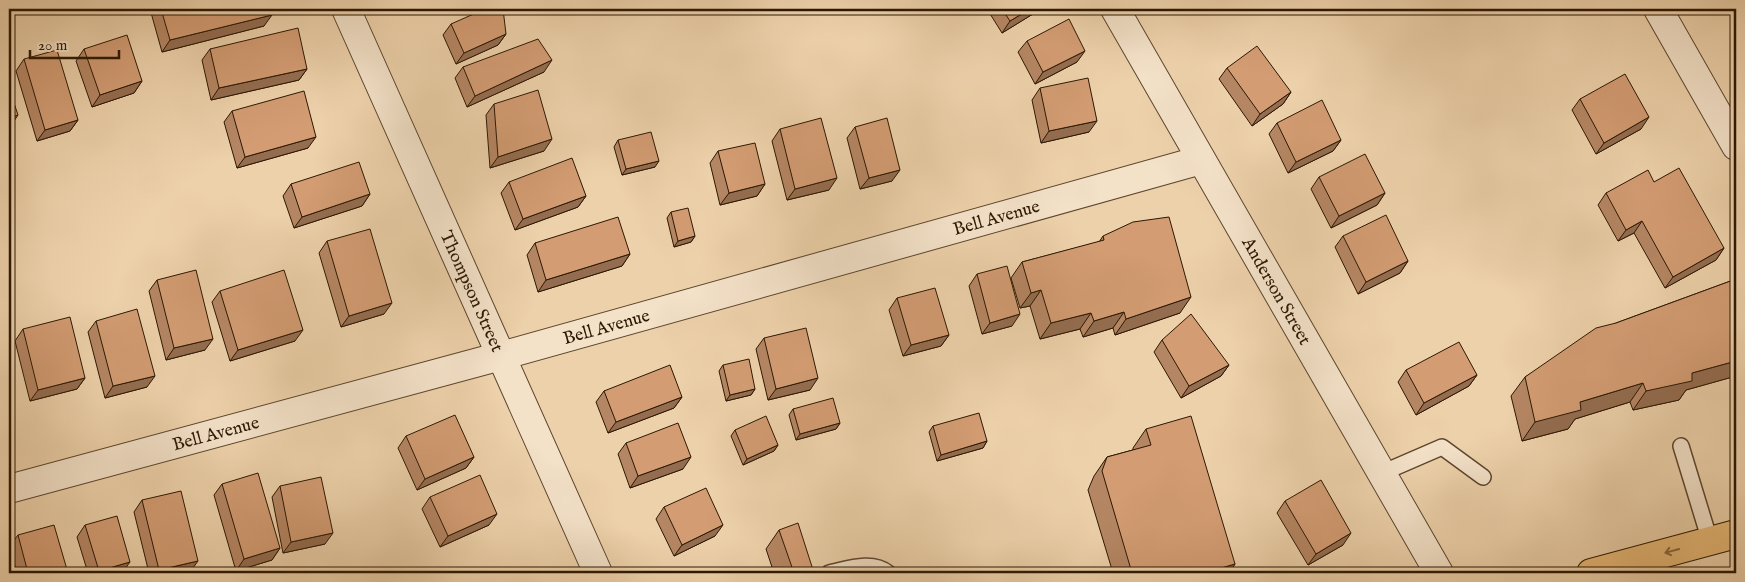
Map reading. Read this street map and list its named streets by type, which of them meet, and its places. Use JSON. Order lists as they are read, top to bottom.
{
  "streets": {
    "street": ["Bell Avenue", "Thompson Street", "Anderson Street"]
  },
  "crossings": [
    ["Bell Avenue", "Thompson Street"],
    ["Bell Avenue", "Anderson Street"]
  ],
  "scale_bar": "20 m"
}
